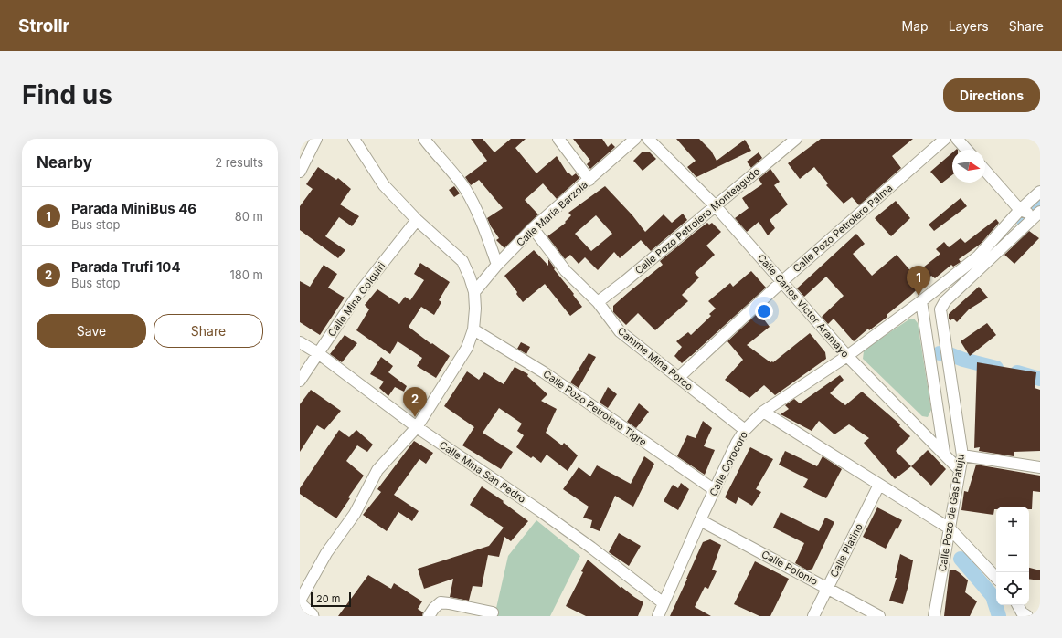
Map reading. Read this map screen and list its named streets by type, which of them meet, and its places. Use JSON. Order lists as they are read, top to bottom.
{
  "streets": {
    "street": [
      "Calle María Barzola",
      "Calle Pozo Petrolero Monteagudo",
      "Calle Pozo Petrolero Palma",
      "Calle Mina Colquiri",
      "Calle Carlos Victor Aramayo",
      "Camme Mina Porco",
      "Calle Pozo Petrolero Tigre",
      "Calle Corocoro",
      "Calle Mina San Pedro",
      "Calle Pozo de Gas Patuju",
      "Calle Platino",
      "Calle Polonio"
    ]
  },
  "crossings": [
    ["Calle María Barzola", "Camme Mina Porco"],
    ["Calle Pozo Petrolero Monteagudo", "Calle Carlos Victor Aramayo"],
    ["Calle Pozo Petrolero Monteagudo", "Camme Mina Porco"],
    ["Calle Pozo Petrolero Palma", "Calle Carlos Victor Aramayo"],
    ["Calle Pozo Petrolero Palma", "Camme Mina Porco"],
    ["Calle Mina Colquiri", "Calle Mina San Pedro"],
    ["Calle Carlos Victor Aramayo", "Calle Corocoro"],
    ["Calle Carlos Victor Aramayo", "Calle Pozo de Gas Patuju"],
    ["Camme Mina Porco", "Calle Corocoro"],
    ["Calle Pozo Petrolero Tigre", "Calle Corocoro"],
    ["Calle Corocoro", "Calle Mina San Pedro"],
    ["Calle Corocoro", "Calle Polonio"],
    ["Calle Platino", "Calle Polonio"]
  ],
  "scale_bar": "20 m",
  "north": "right",
  "page": {
    "header": "Strollr",
    "nav": ["Map", "Layers", "Share"],
    "buttons": [
      "Directions",
      ["Save", "Share"]
    ],
    "title": "Find us",
    "heading": ["Nearby", "2 results"],
    "list": [
      {
        "mark": "1",
        "name": "Parada MiniBus 46",
        "note": "Bus stop",
        "value": "80 m"
      },
      {
        "mark": "2",
        "name": "Parada Trufi 104",
        "note": "Bus stop",
        "value": "180 m"
      }
    ],
    "pins": ["1", "2"],
    "map_buttons": ["+", "−"],
    "scale": "20 m"
  }
}
